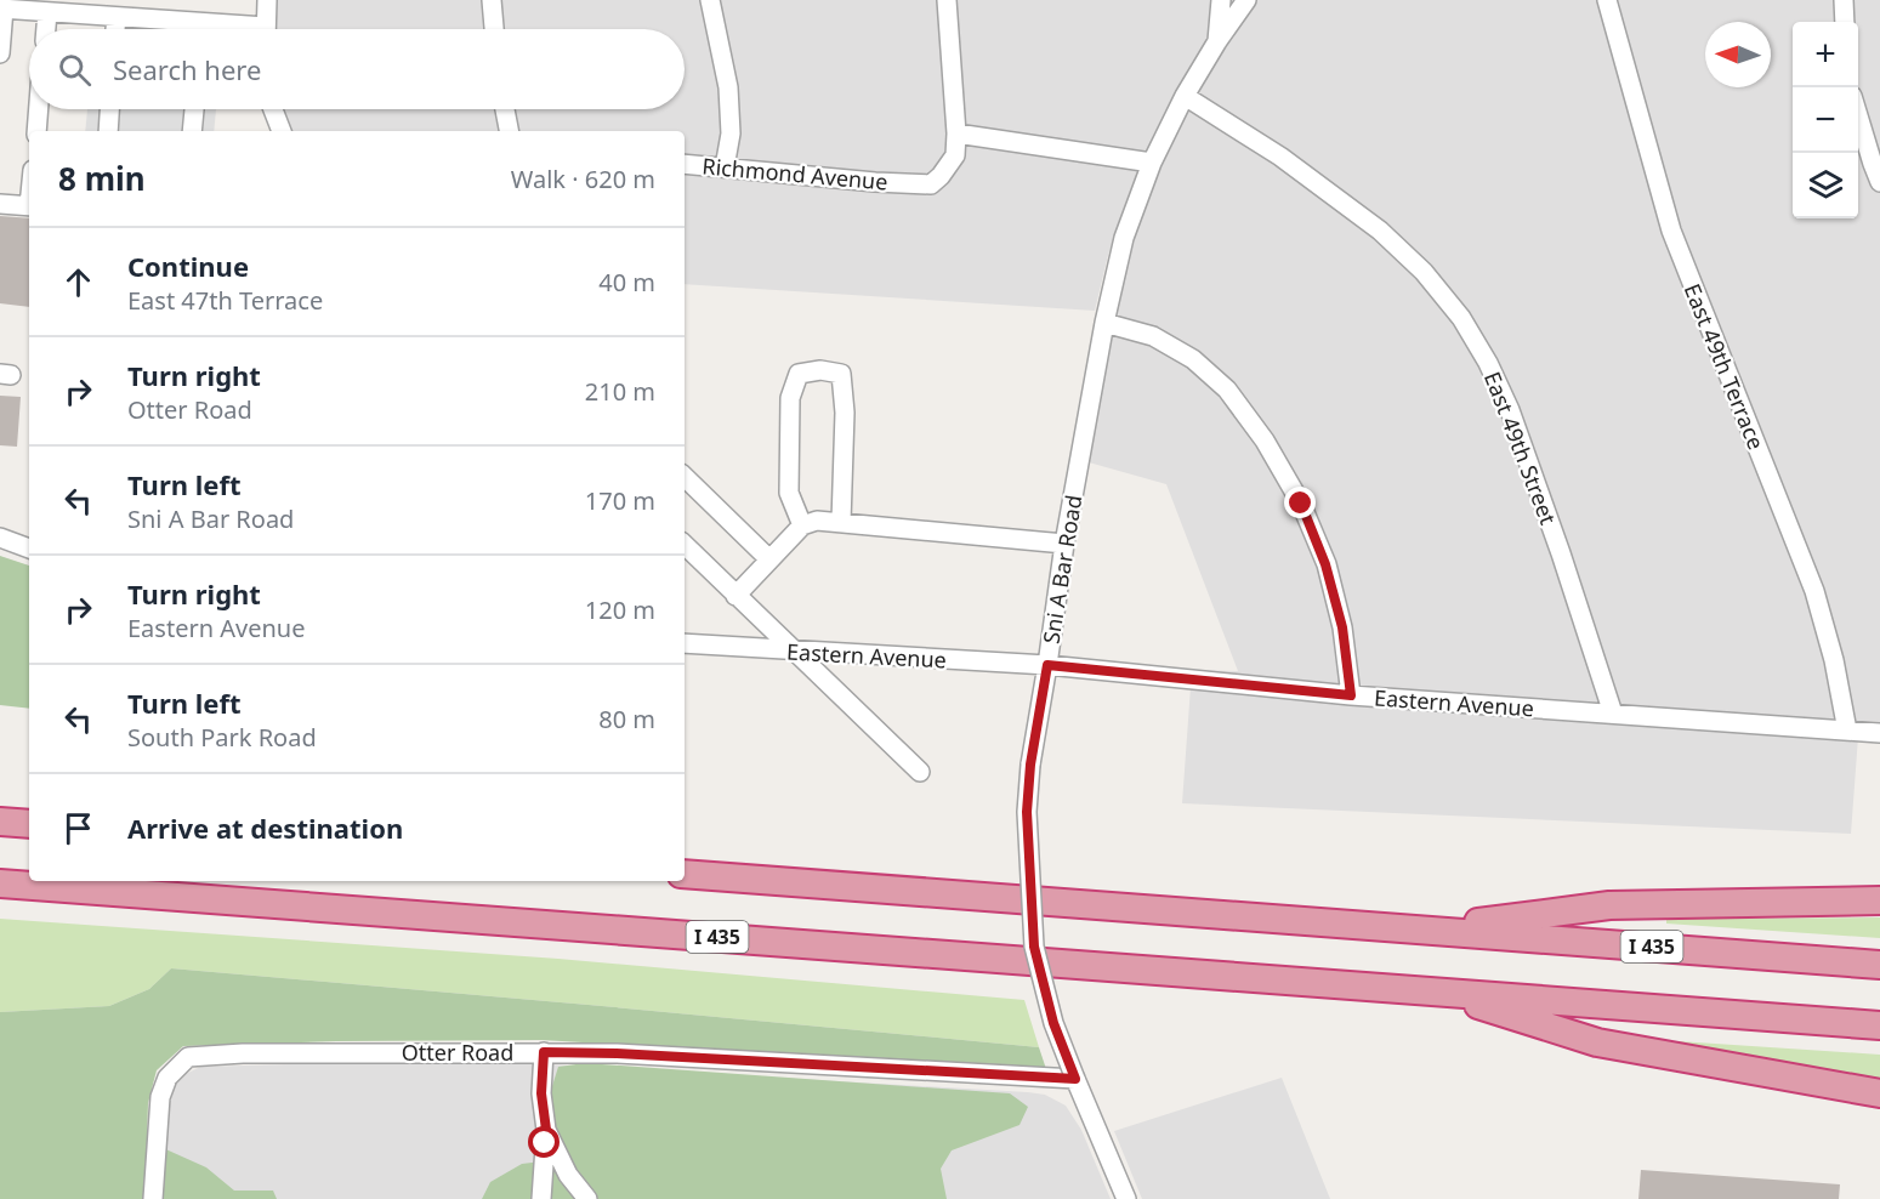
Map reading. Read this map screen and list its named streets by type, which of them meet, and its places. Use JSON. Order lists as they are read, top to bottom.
{
  "streets": {
    "highway": ["I 435"],
    "street": [
      "Richmond Avenue",
      "East 49th Terrace",
      "East 49th Street",
      "Sni A Bar Road",
      "Eastern Avenue",
      "Otter Road"
    ]
  },
  "crossings": [
    ["East 49th Terrace", "Eastern Avenue"],
    ["East 49th Street", "Sni A Bar Road"],
    ["East 49th Street", "Eastern Avenue"],
    ["Sni A Bar Road", "Eastern Avenue"],
    ["Sni A Bar Road", "Otter Road"]
  ],
  "north": "left",
  "page": {
    "map_buttons": ["+", "−"],
    "search": "Search here",
    "heading": ["8 min", "Walk · 620 m"],
    "list": [
      ["Continue", "East 47th Terrace", "40 m"],
      ["Turn right", "Otter Road", "210 m"],
      ["Turn left", "Sni A Bar Road", "170 m"],
      ["Turn right", "Eastern Avenue", "120 m"],
      ["Turn left", "South Park Road", "80 m"],
      "Arrive at destination"
    ]
  }
}
